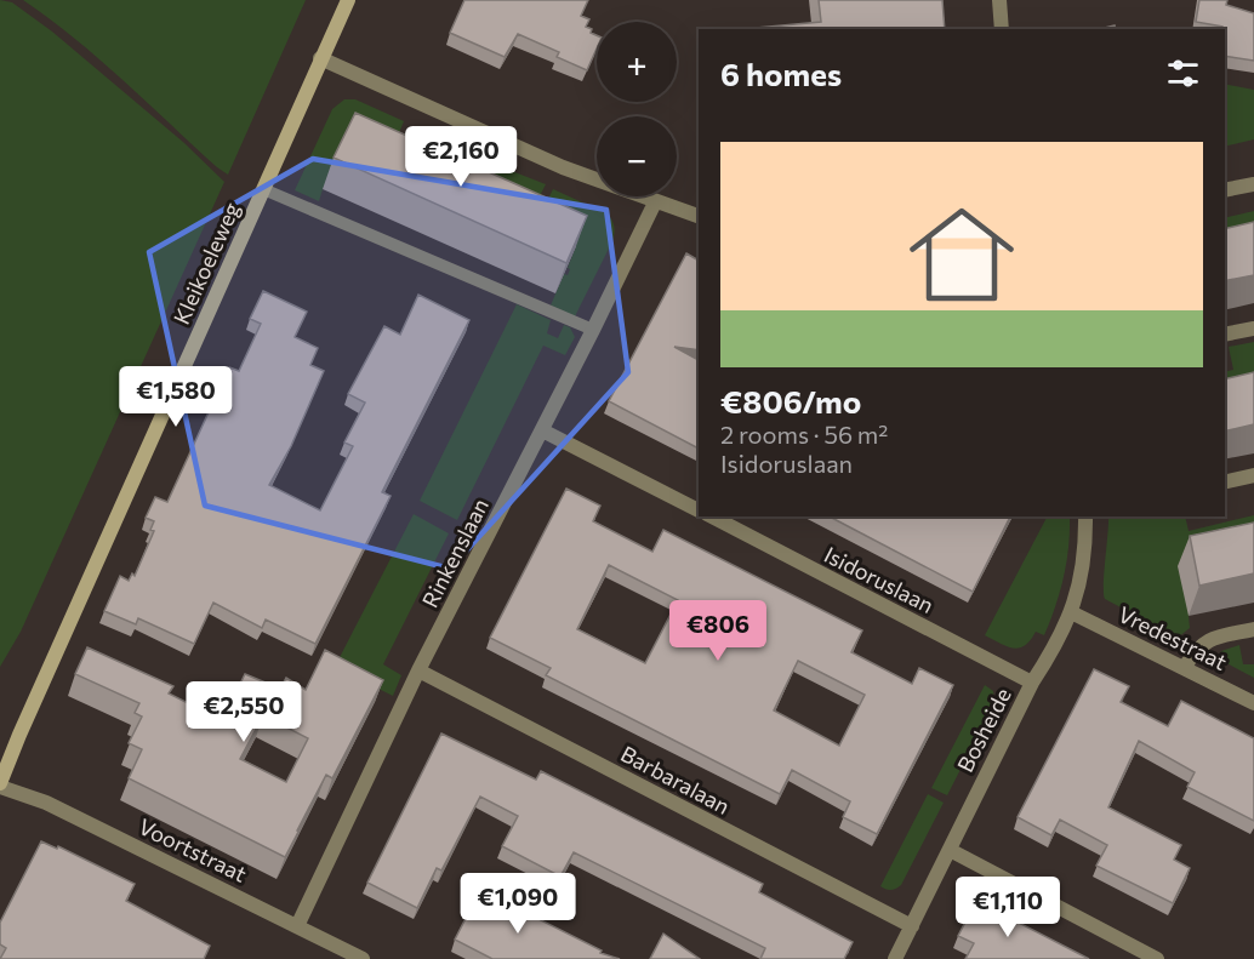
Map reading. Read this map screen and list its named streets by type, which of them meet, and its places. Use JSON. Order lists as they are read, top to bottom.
{
  "streets": {
    "street": [
      "Kleikoeleweg",
      "Rinkenslaan",
      "Isidoruslaan",
      "Vredestraat",
      "Bosheide",
      "Barbaralaan",
      "Voortstraat"
    ]
  },
  "crossings": [
    ["Kleikoeleweg", "Voortstraat"],
    ["Rinkenslaan", "Barbaralaan"],
    ["Rinkenslaan", "Voortstraat"],
    ["Isidoruslaan", "Bosheide"],
    ["Vredestraat", "Bosheide"],
    ["Bosheide", "Barbaralaan"]
  ],
  "page": {
    "map_buttons": ["+", "−"],
    "heading": "6 homes",
    "list": [
      {
        "name": "€806/mo",
        "note": "2 rooms · 56 m² · Isidoruslaan"
      }
    ],
    "price": [
      "€2,160",
      "€1,580",
      "€806",
      "€2,550",
      "€1,090",
      "€1,110"
    ]
  }
}
